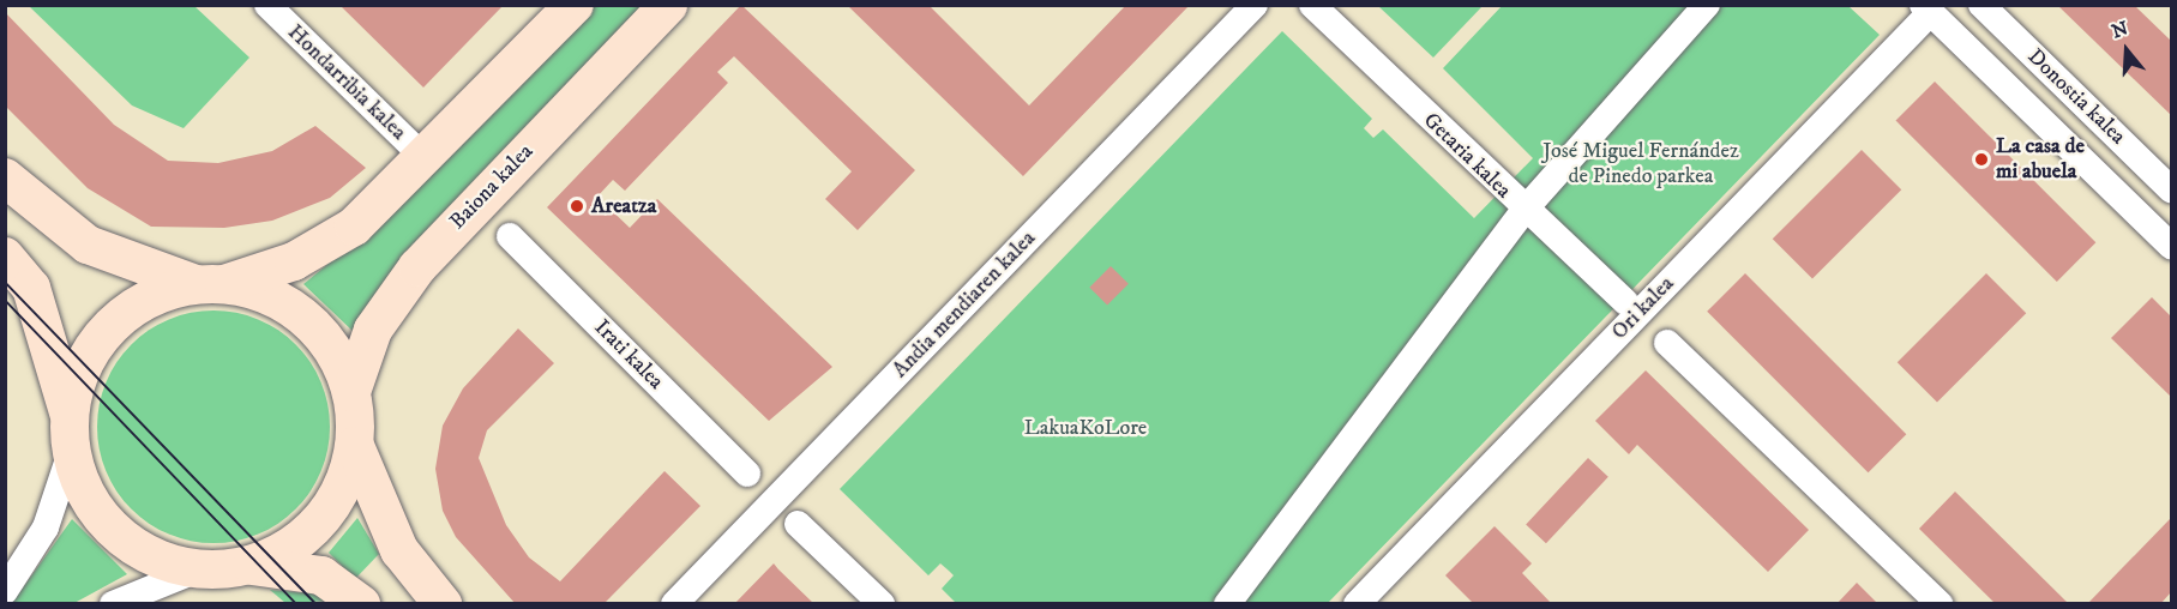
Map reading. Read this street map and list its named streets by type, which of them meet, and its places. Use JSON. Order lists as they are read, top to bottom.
{
  "streets": {
    "main road": ["Baiona kalea"],
    "street": [
      "Hondarribia kalea",
      "Donostia kalea",
      "Getaria kalea",
      "Andia mendiaren kalea",
      "Ori kalea",
      "Irati kalea"
    ]
  },
  "crossings": [
    ["Donostia kalea", "Ori kalea"]
  ],
  "parks": ["José Miguel Fernández de Pinedo parkea", "LakuaKoLore"],
  "places": ["La casa de mi abuela", "Areatza"],
  "north": "top"
}
